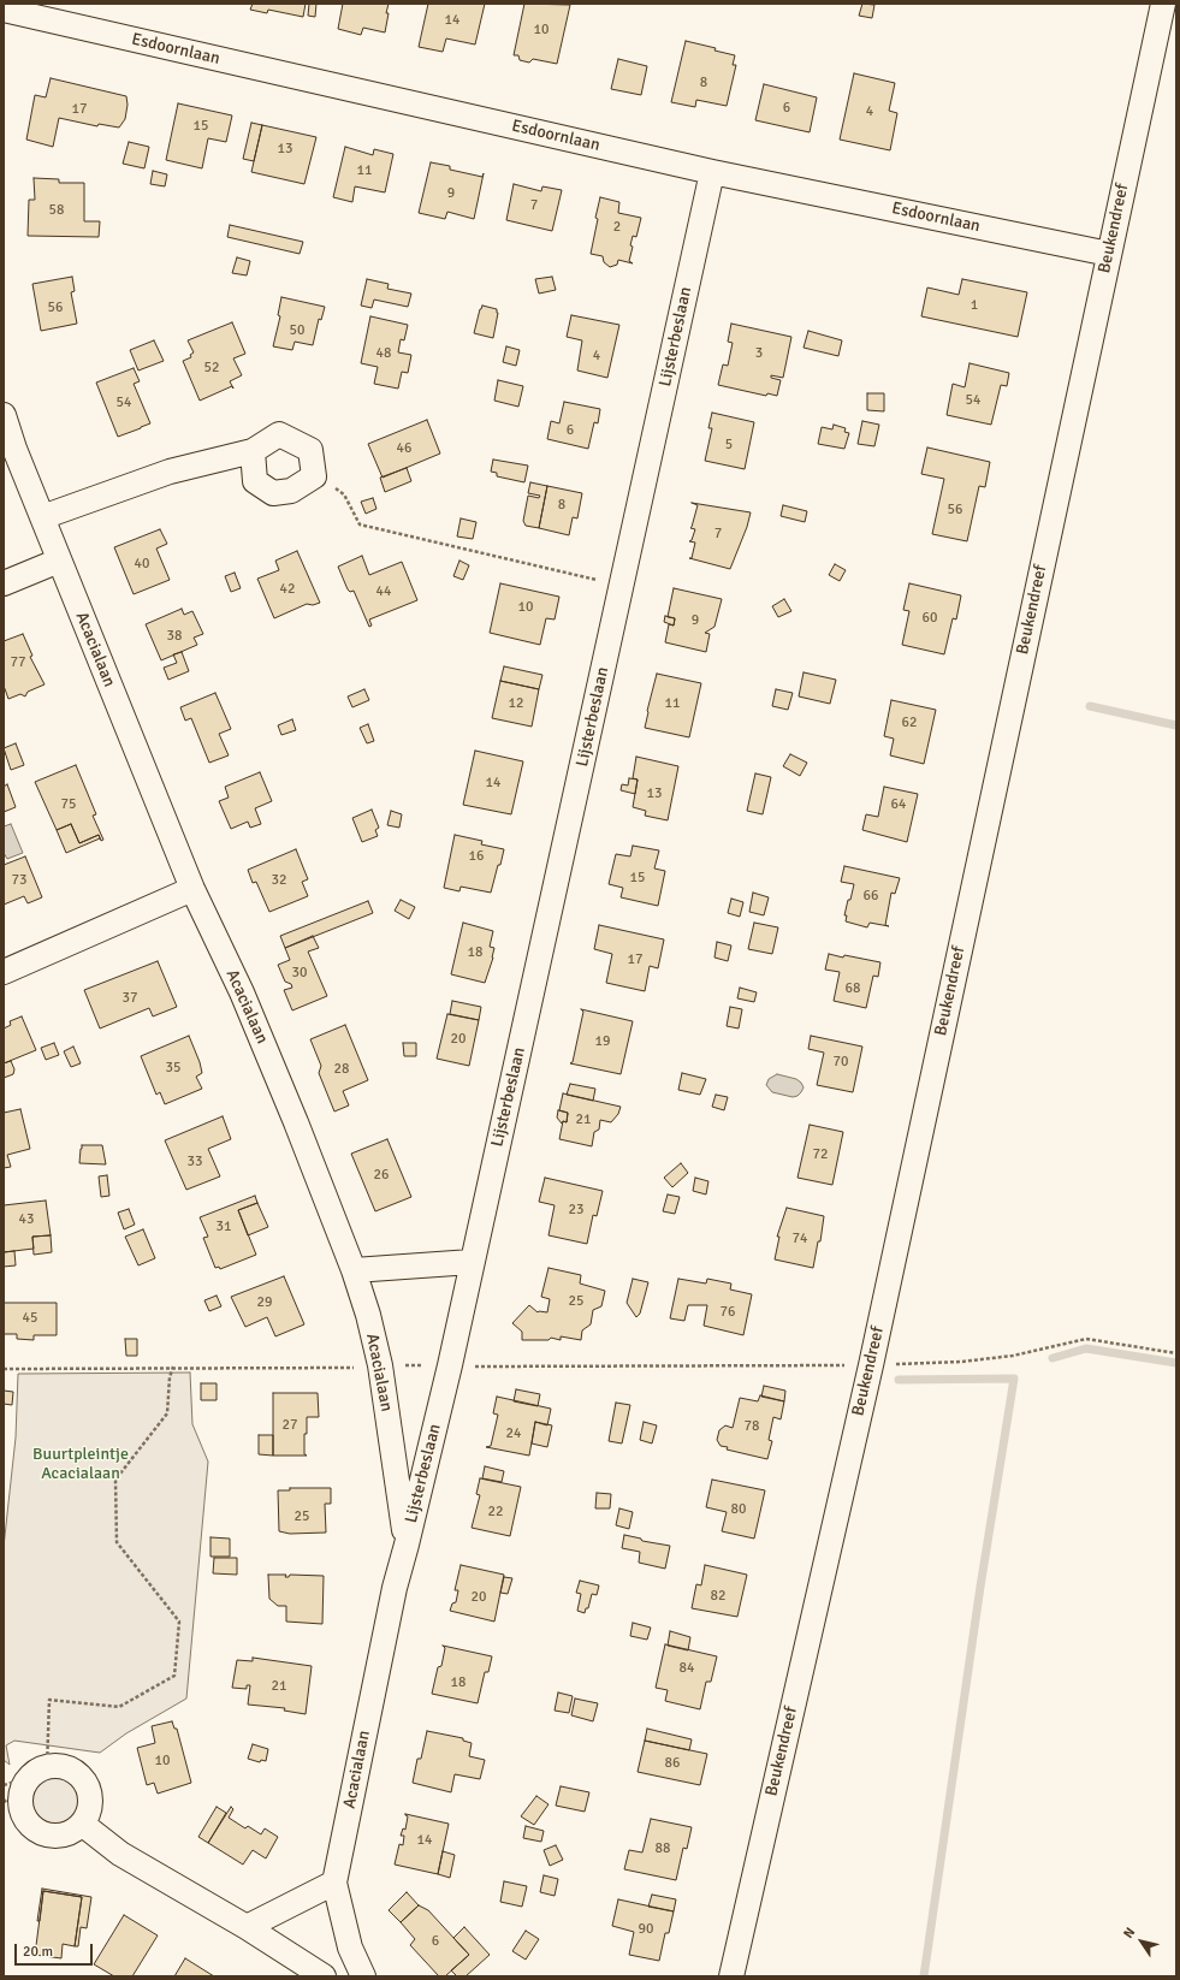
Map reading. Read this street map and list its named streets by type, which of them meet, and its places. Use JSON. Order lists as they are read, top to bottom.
{
  "streets": {
    "street": [
      "Esdoornlaan",
      "Beukendreef",
      "Lijsterbeslaan",
      "Acacialaan"
    ]
  },
  "crossings": [
    ["Esdoornlaan", "Beukendreef"],
    ["Esdoornlaan", "Lijsterbeslaan"],
    ["Lijsterbeslaan", "Acacialaan"]
  ],
  "parks": ["Buurtpleintje Acacialaan"],
  "house_numbers": [
    "14",
    "10",
    "8",
    "6",
    "17",
    "4",
    "15",
    "13",
    "11",
    "9",
    "7",
    "58",
    "2",
    "1",
    "56",
    "50",
    "48",
    "3",
    "4",
    "52",
    "54",
    "54",
    "6",
    "5",
    "46",
    "8",
    "56",
    "7",
    "40",
    "42",
    "44",
    "10",
    "60",
    "9",
    "38",
    "77",
    "12",
    "11",
    "62",
    "14",
    "13",
    "75",
    "64",
    "16",
    "15",
    "73",
    "32",
    "66",
    "18",
    "17",
    "30",
    "68",
    "37",
    "20",
    "19",
    "70",
    "35",
    "28",
    "21",
    "72",
    "33",
    "26",
    "23",
    "43",
    "31",
    "74",
    "25",
    "29",
    "76",
    "45",
    "27",
    "78",
    "24",
    "80",
    "22",
    "25",
    "82",
    "20",
    "84",
    "18",
    "21",
    "10",
    "86",
    "14",
    "88",
    "90",
    "6"
  ],
  "scale_bar": "20 m",
  "north": "top left"
}
